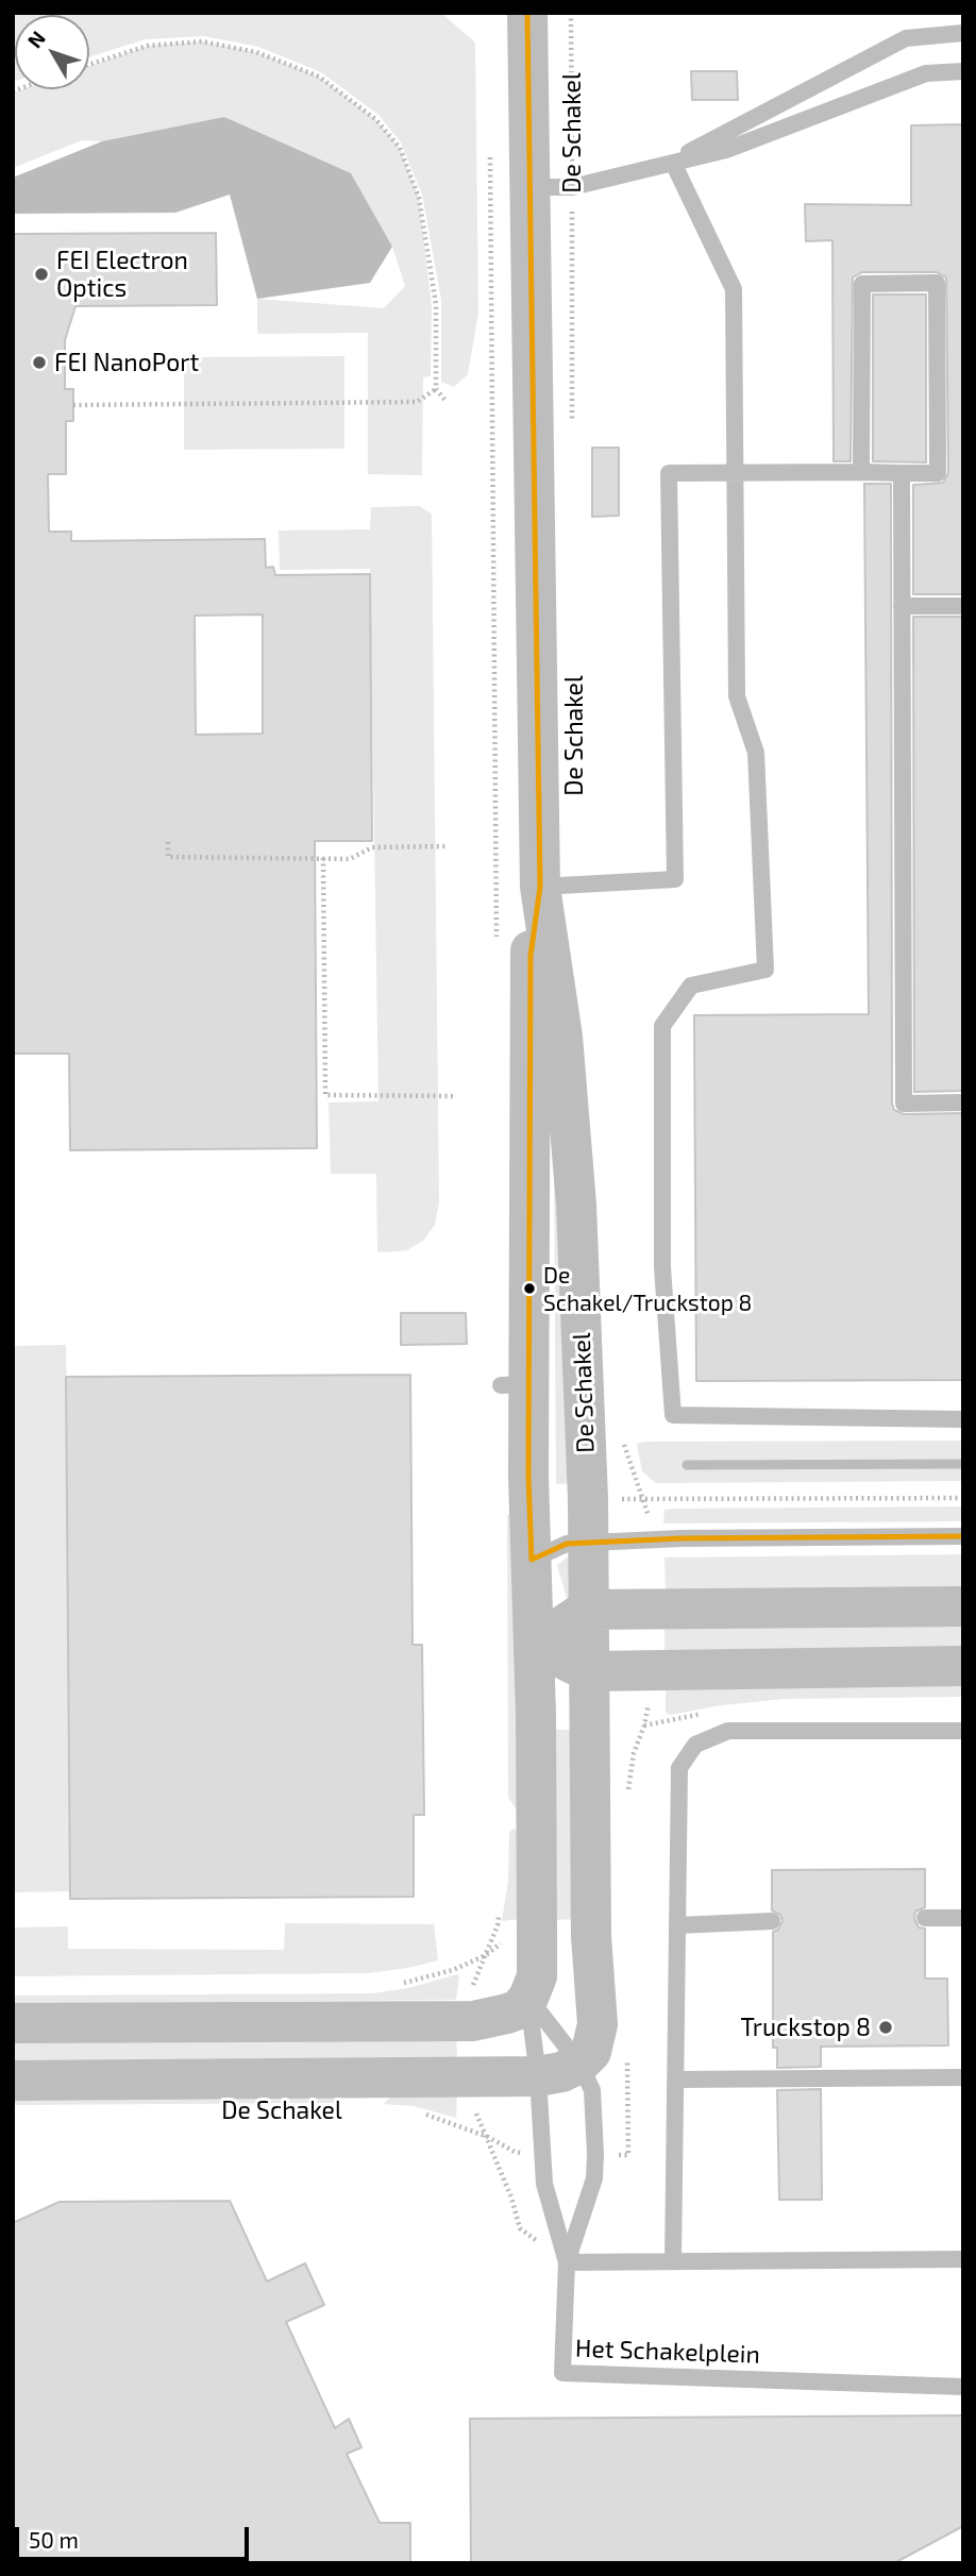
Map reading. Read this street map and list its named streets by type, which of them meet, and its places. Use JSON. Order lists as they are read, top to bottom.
{
  "streets": {
    "street": ["De Schakel"],
    "lane": ["Het Schakelplein"]
  },
  "crossings": [
    ["De Schakel", "Het Schakelplein"]
  ],
  "places": [
    "FEI Electron Optics",
    "FEI NanoPort",
    "De Schakel/Truckstop 8",
    "Truckstop 8"
  ],
  "scale_bar": "50 m",
  "north": "top left"
}
